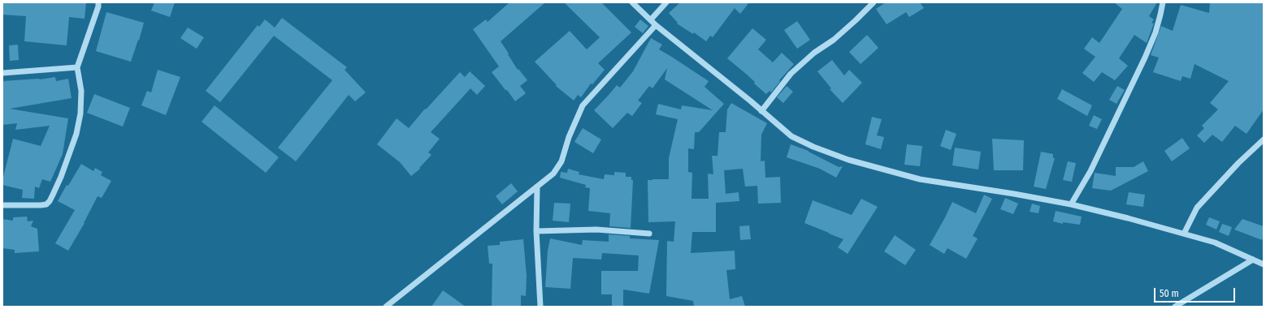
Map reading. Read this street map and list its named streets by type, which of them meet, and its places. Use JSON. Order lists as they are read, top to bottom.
{
  "scale_bar": "50 m"
}
